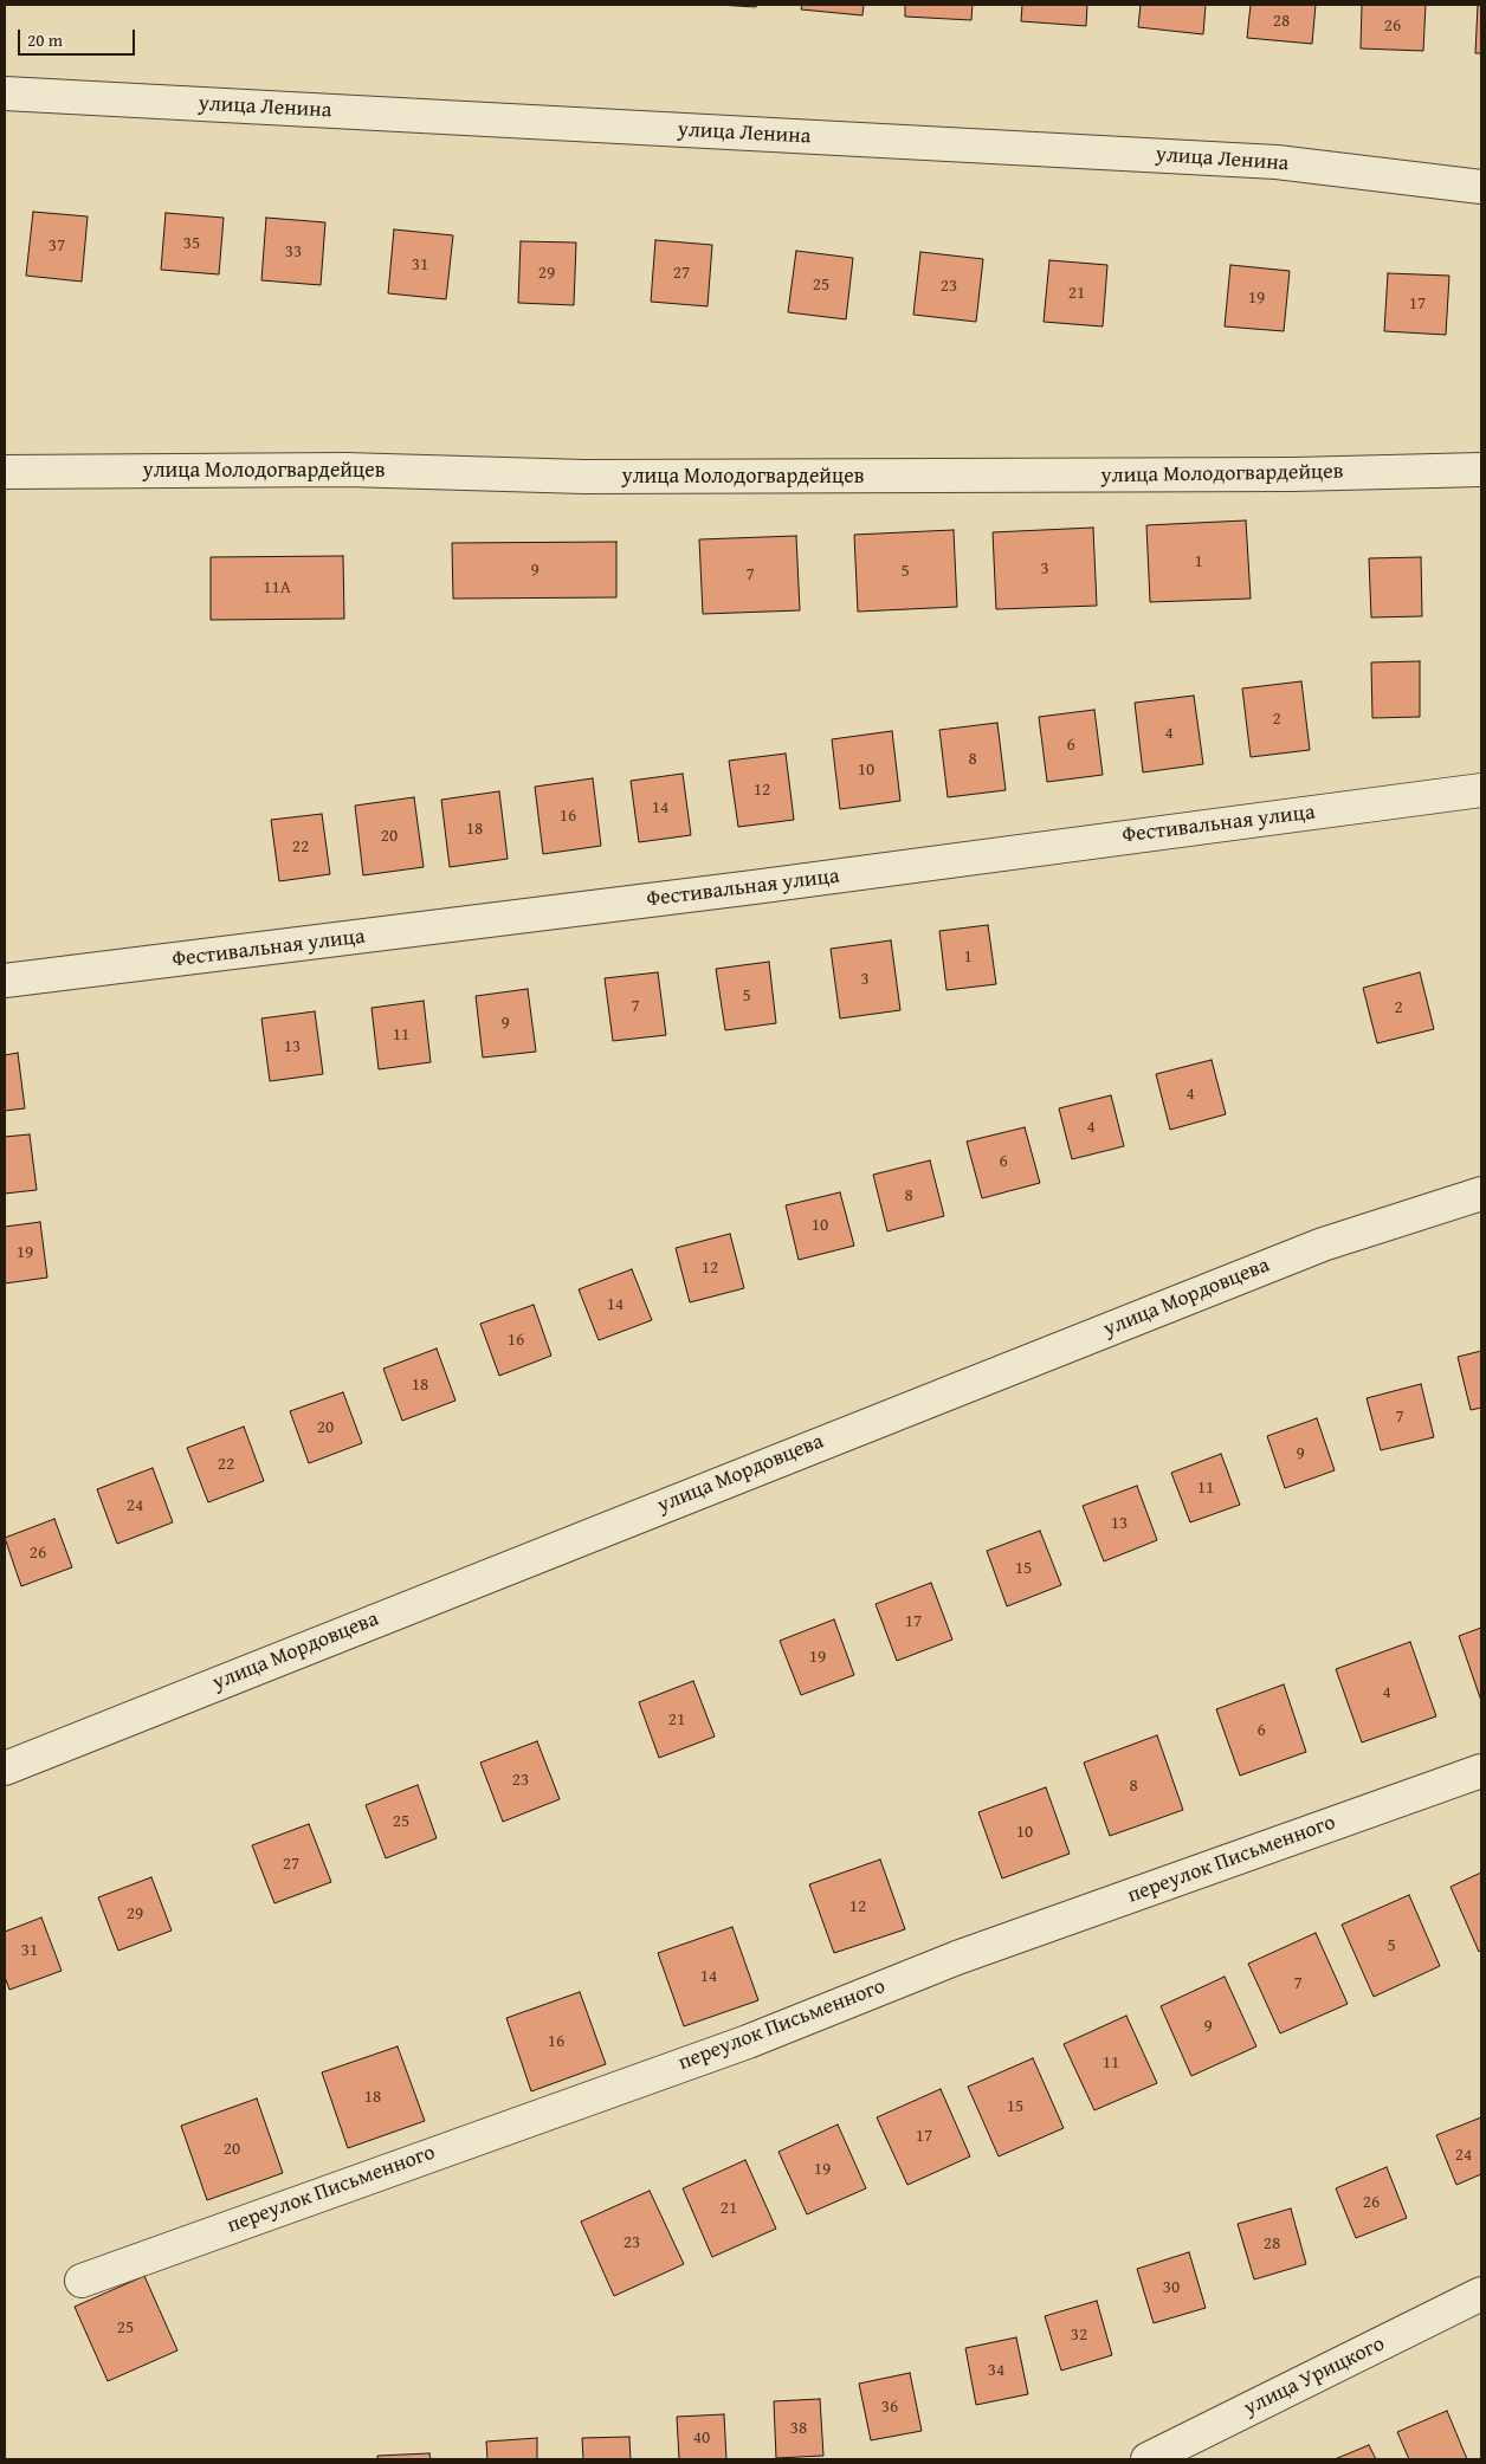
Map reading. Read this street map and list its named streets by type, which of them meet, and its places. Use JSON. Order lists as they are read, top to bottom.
{
  "streets": {
    "street": [
      "улица Ленина",
      "улица Молодогвардейцев",
      "Фестивальная улица",
      "улица Мордовцева",
      "переулок Письменного",
      "улица Урицкого"
    ]
  },
  "house_numbers": [
    "28",
    "26",
    "35",
    "37",
    "33",
    "31",
    "29",
    "27",
    "25",
    "23",
    "21",
    "19",
    "17",
    "1",
    "3",
    "9",
    "5",
    "7",
    "11А",
    "2",
    "4",
    "6",
    "8",
    "10",
    "12",
    "14",
    "16",
    "18",
    "20",
    "22",
    "1",
    "3",
    "5",
    "7",
    "2",
    "9",
    "11",
    "13",
    "4",
    "4",
    "6",
    "8",
    "10",
    "19",
    "12",
    "14",
    "16",
    "18",
    "7",
    "20",
    "9",
    "22",
    "11",
    "24",
    "13",
    "26",
    "15",
    "17",
    "19",
    "4",
    "21",
    "6",
    "23",
    "8",
    "25",
    "10",
    "27",
    "12",
    "29",
    "5",
    "31",
    "14",
    "7",
    "9",
    "16",
    "11",
    "18",
    "15",
    "17",
    "20",
    "24",
    "19",
    "26",
    "21",
    "23",
    "28",
    "30",
    "25",
    "32",
    "34",
    "36",
    "38",
    "40"
  ],
  "scale_bar": "20 m"
}
